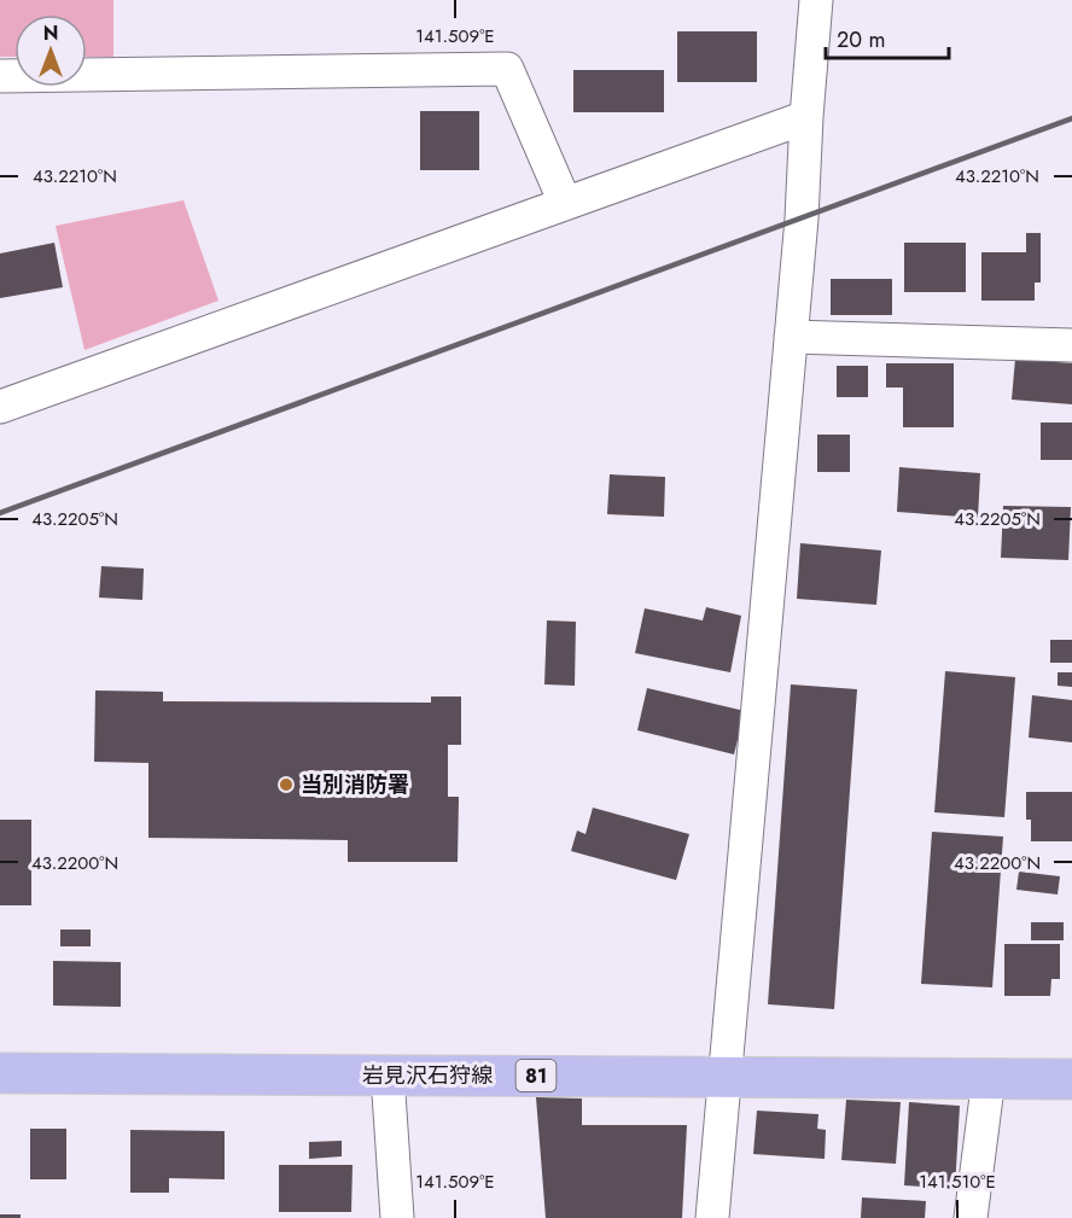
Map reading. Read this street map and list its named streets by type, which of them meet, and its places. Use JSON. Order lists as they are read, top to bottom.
{
  "streets": {
    "main road": ["岩見沢石狩線", "81"]
  },
  "places": ["当別消防署"],
  "scale_bar": "20 m",
  "north": "top",
  "coordinates": [
    "141.509°E",
    "43.2210°N",
    "43.2205°N",
    "43.2200°N",
    "141.510°E"
  ]
}
